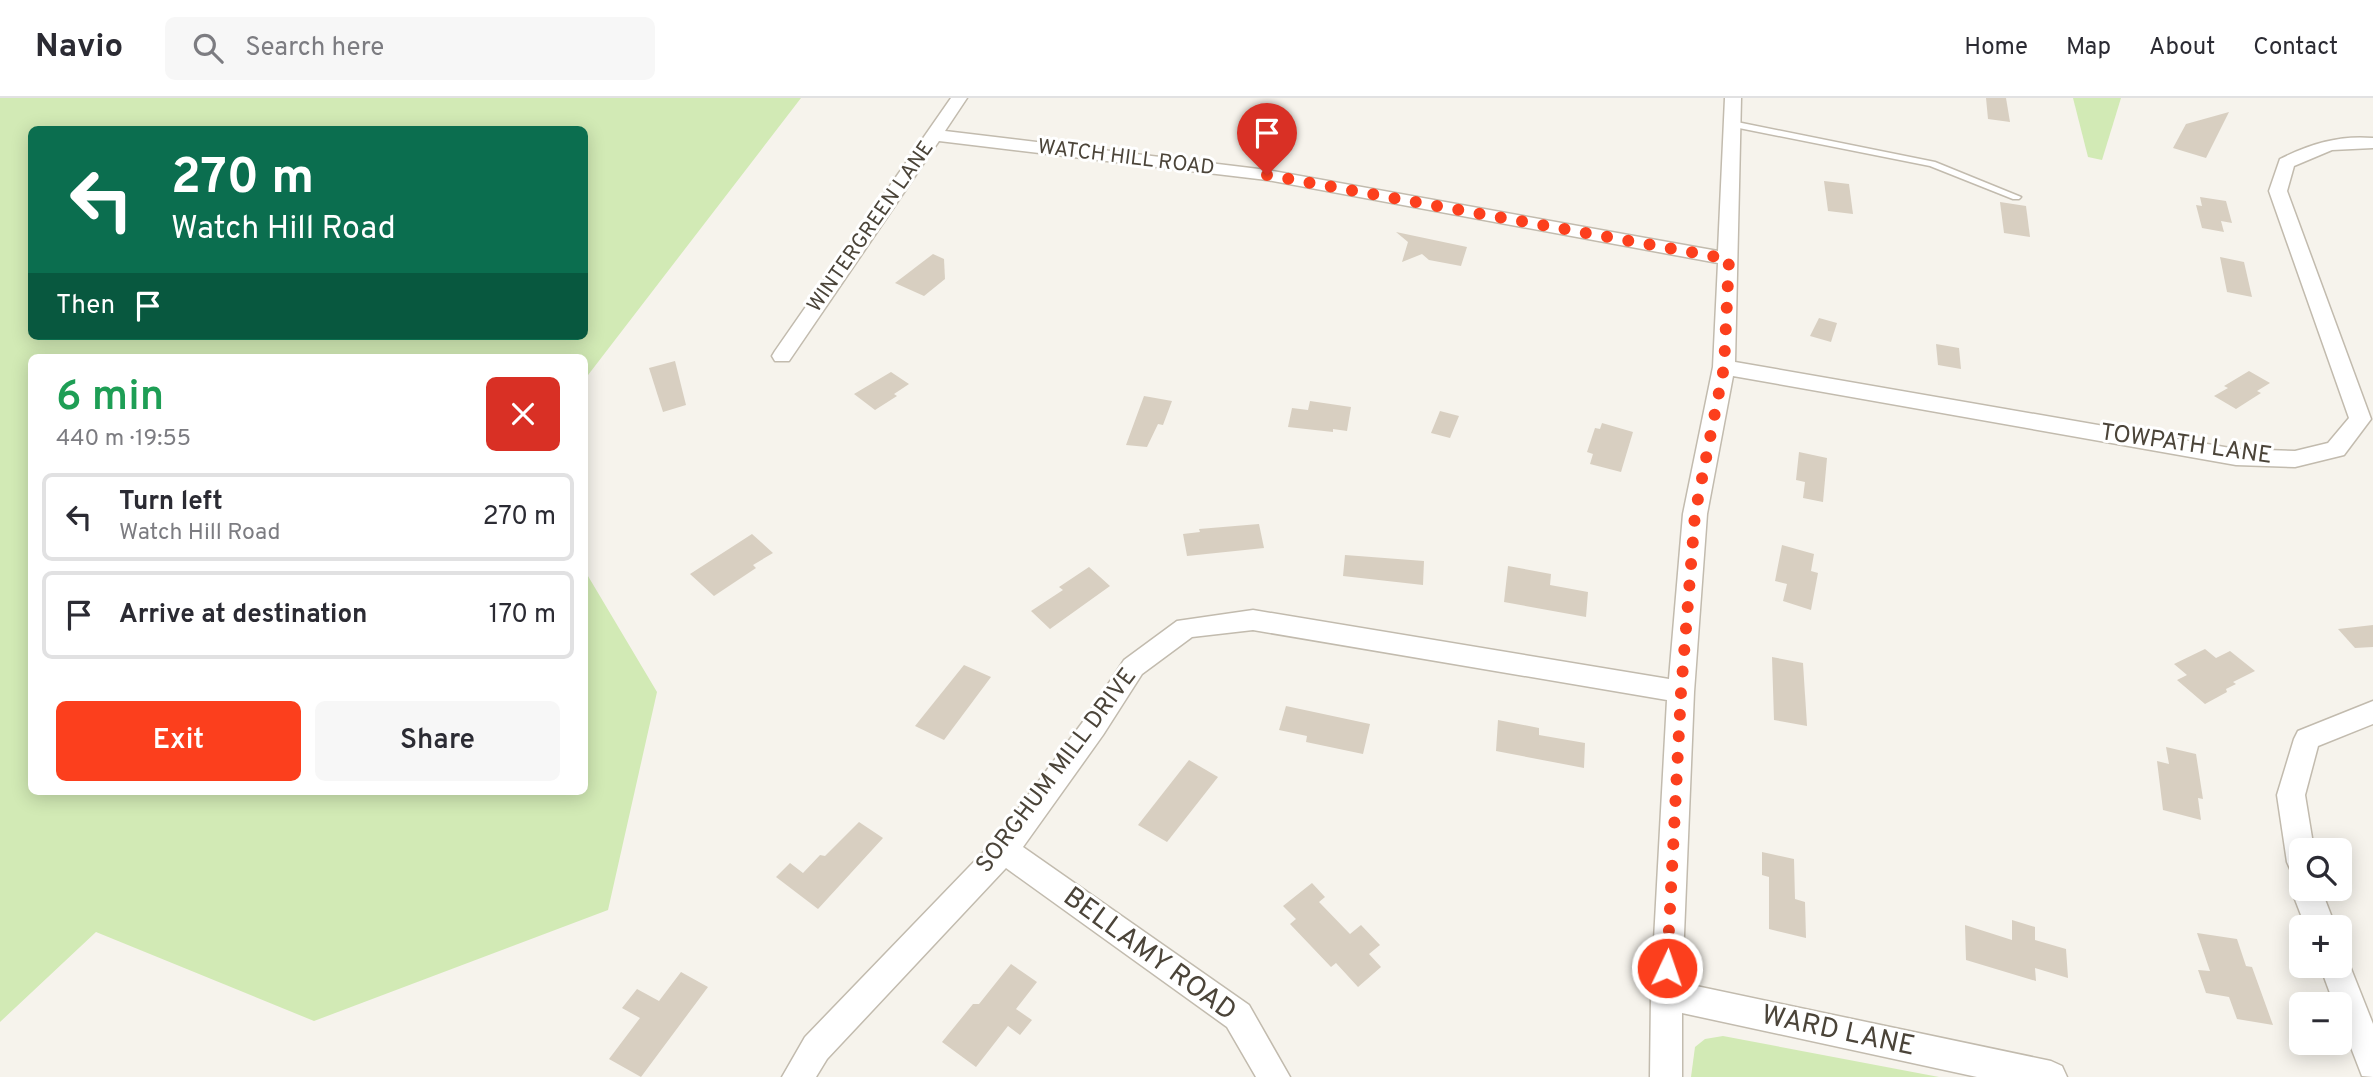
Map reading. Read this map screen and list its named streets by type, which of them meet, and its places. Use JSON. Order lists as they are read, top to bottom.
{
  "streets": {
    "street": [
      "WATCH HILL ROAD",
      "WINTERGREEN LANE",
      "TOWPATH LANE",
      "SORGHUM MILL DRIVE",
      "BELLAMY ROAD",
      "WARD LANE"
    ]
  },
  "crossings": [
    ["WATCH HILL ROAD", "WINTERGREEN LANE"],
    ["SORGHUM MILL DRIVE", "BELLAMY ROAD"]
  ],
  "page": {
    "header": "Navio",
    "search": "Search here",
    "nav": [
      "Home",
      "Map",
      "About",
      "Contact"
    ],
    "turn": ["270 m", "Watch Hill Road"],
    "then": "Then",
    "heading": ["6 min", "440 m · 19:55"],
    "list": [
      {
        "name": "Turn left",
        "note": "Watch Hill Road",
        "value": "270 m"
      },
      {
        "name": "Arrive at destination",
        "value": "170 m"
      }
    ],
    "buttons": ["Exit", "Share"],
    "map_buttons": ["+", "−"]
  }
}
